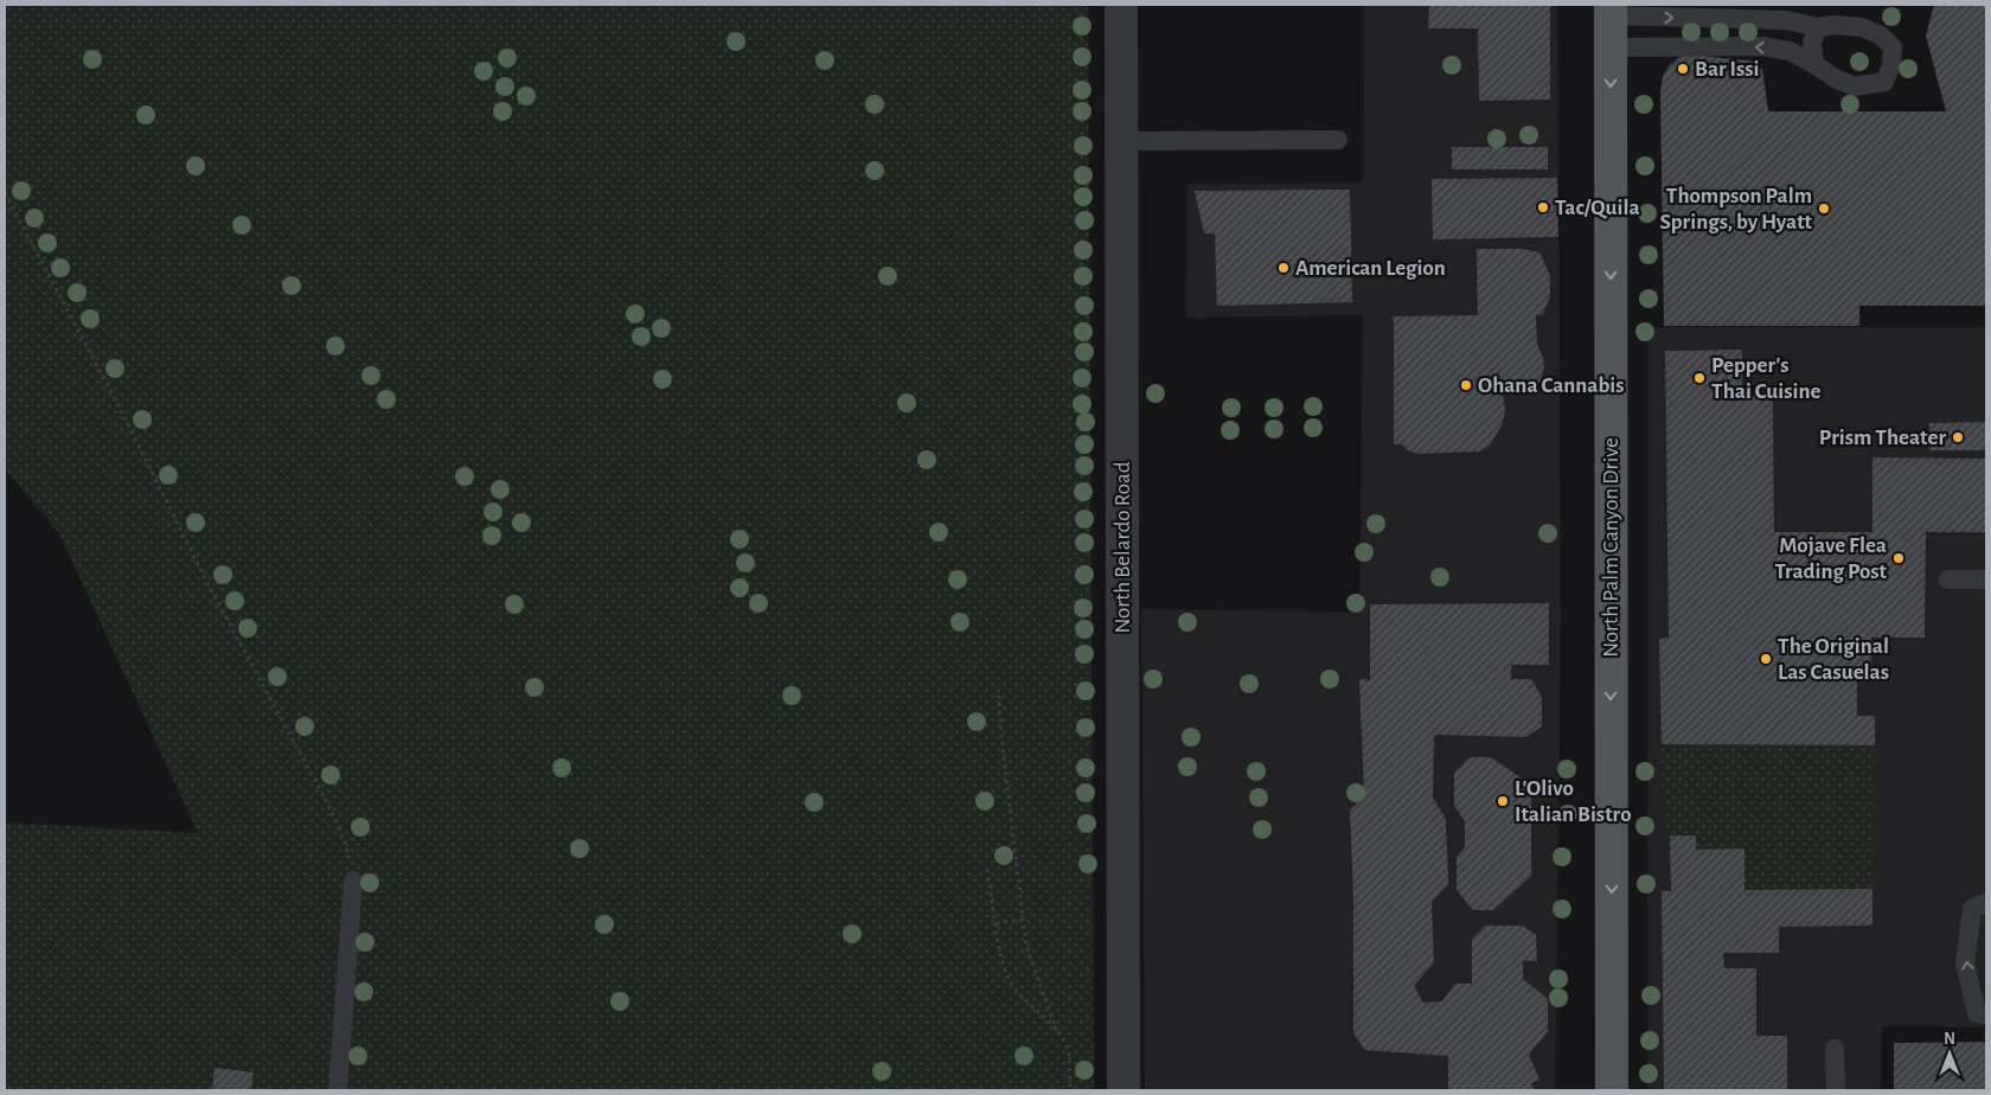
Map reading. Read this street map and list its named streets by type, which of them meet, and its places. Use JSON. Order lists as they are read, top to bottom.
{
  "streets": {
    "main road": ["North Palm Canyon Drive"],
    "street": ["North Belardo Road"]
  },
  "one_way": ["North Palm Canyon Drive"],
  "places": [
    "Bar Issi",
    "Tac/Quila",
    "Thompson Palm Springs, by Hyatt",
    "American Legion",
    "Pepper's Thai Cuisine",
    "Ohana Cannabis",
    "Prism Theater",
    "Mojave Flea Trading Post",
    "The Original Las Casuelas",
    "L'Olivo Italian Bistro"
  ],
  "north": "top"
}
